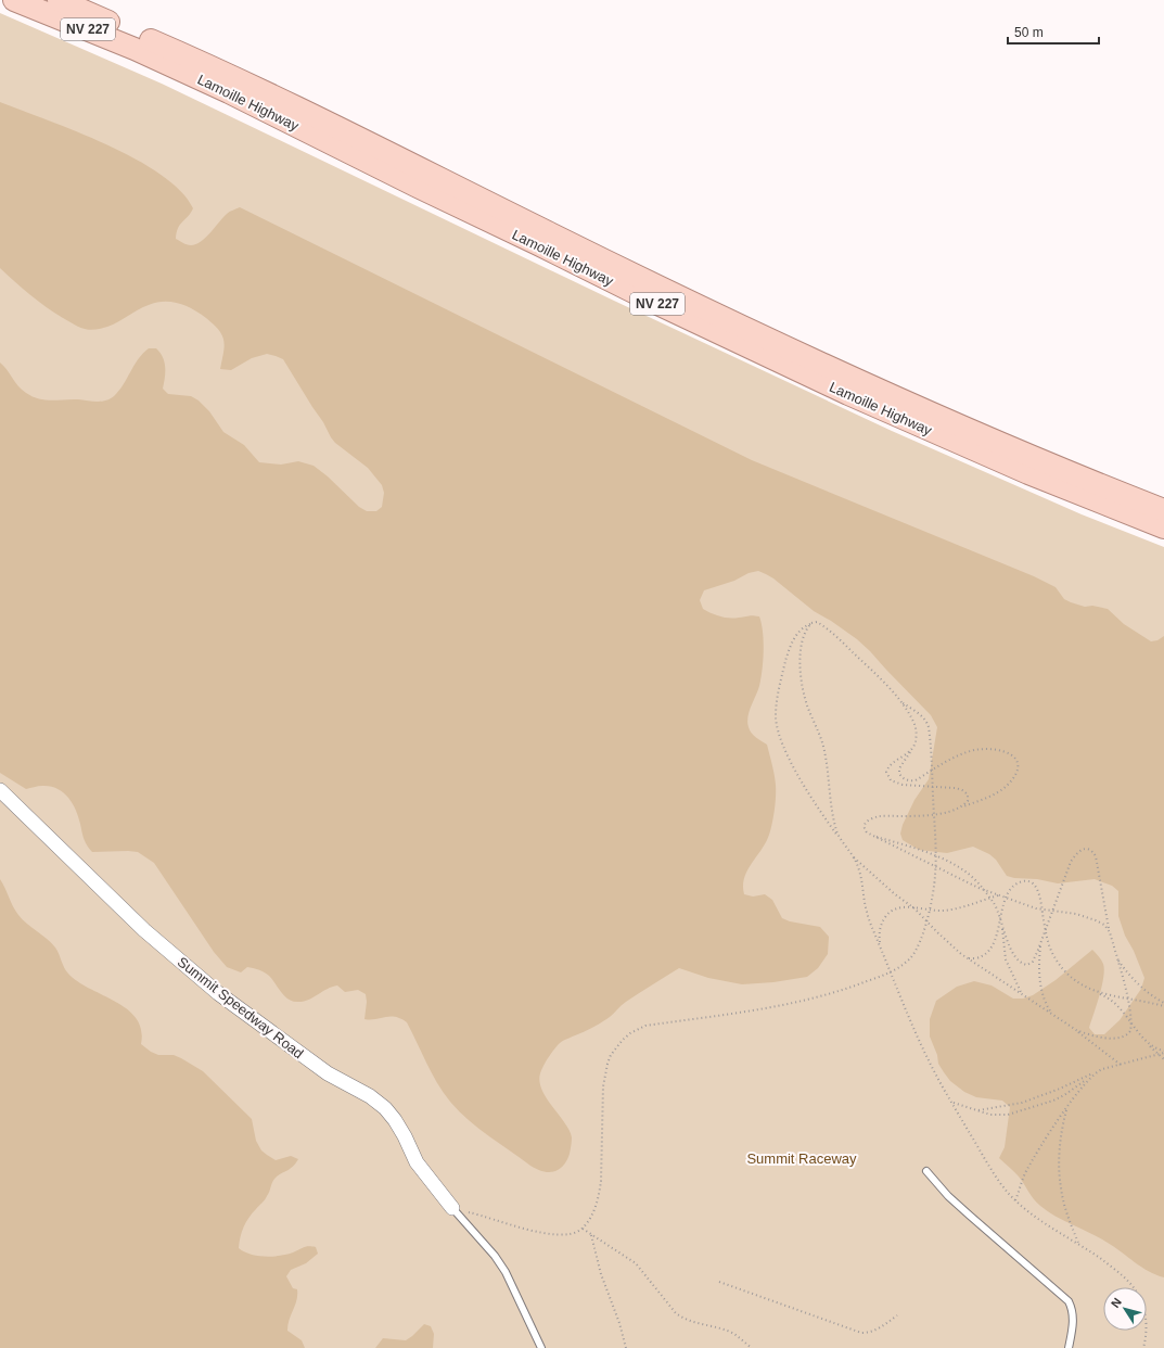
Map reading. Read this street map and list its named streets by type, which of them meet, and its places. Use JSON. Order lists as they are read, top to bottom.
{
  "streets": {
    "main road": ["NV 227", "Lamoille Highway"],
    "street": ["Summit Speedway Road"]
  },
  "parks": ["Summit Raceway"],
  "scale_bar": "50 m",
  "north": "top left"
}
